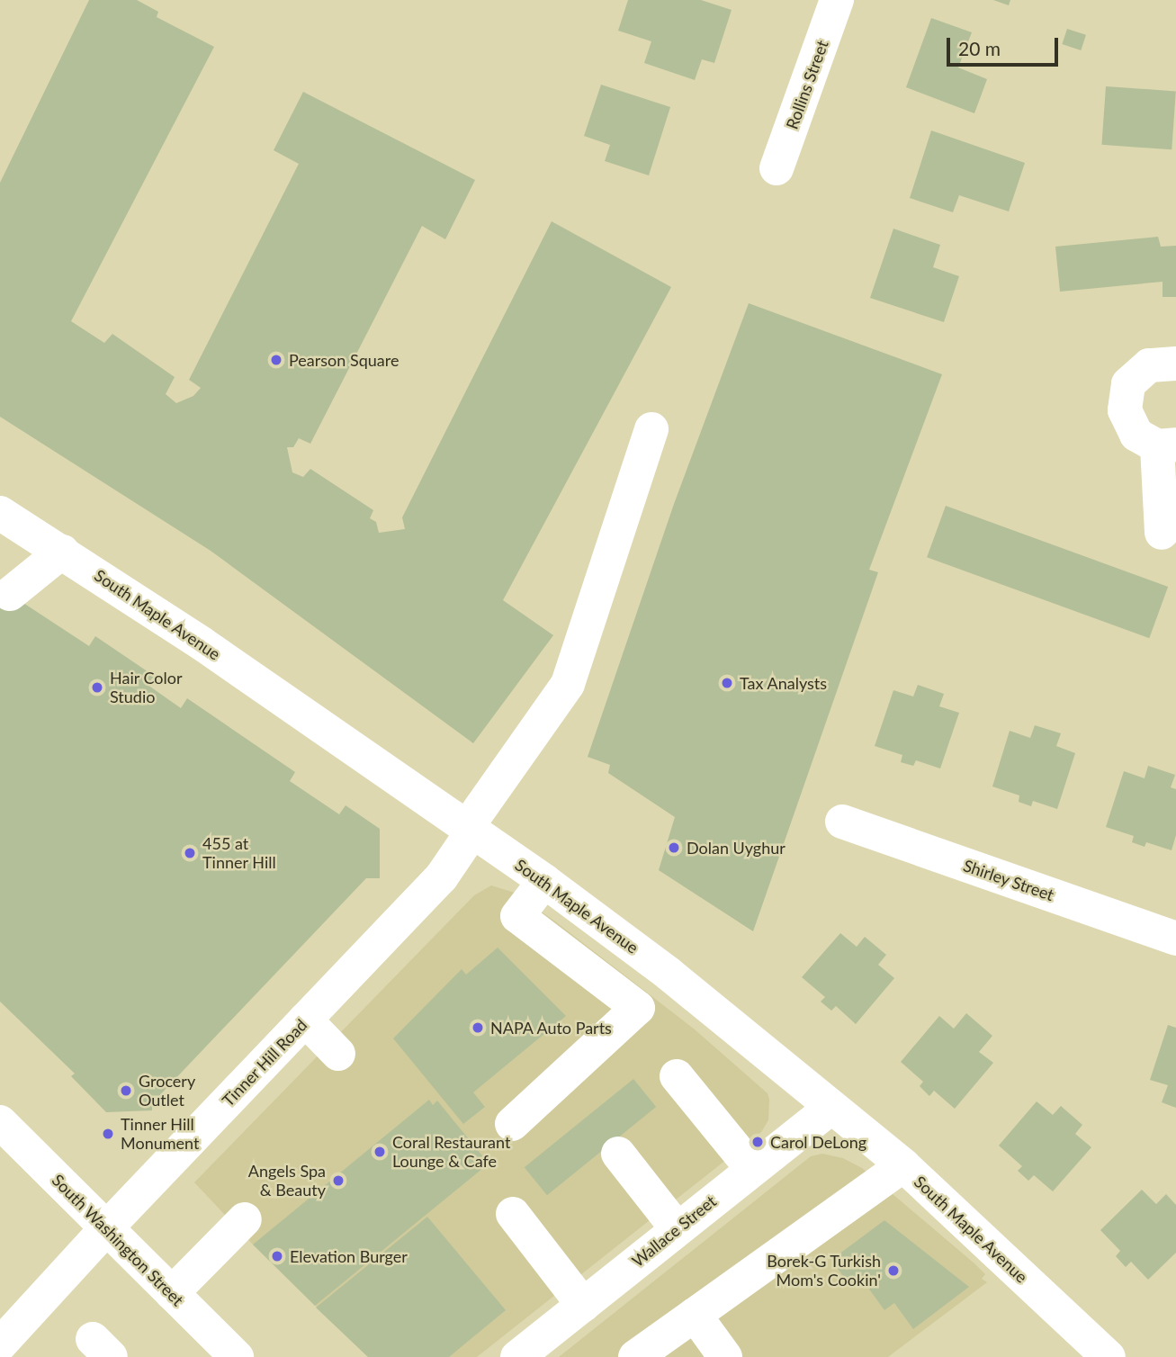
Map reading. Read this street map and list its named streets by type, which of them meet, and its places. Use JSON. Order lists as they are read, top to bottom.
{
  "streets": {
    "street": [
      "Rollins Street",
      "South Maple Avenue",
      "Shirley Street",
      "Tinner Hill Road",
      "Wallace Street",
      "South Washington Street"
    ]
  },
  "crossings": [
    ["South Maple Avenue", "Tinner Hill Road"],
    ["South Maple Avenue", "Wallace Street"],
    ["Tinner Hill Road", "South Washington Street"]
  ],
  "places": [
    "Pearson Square",
    "Tax Analysts",
    "Hair Color Studio",
    "Dolan Uyghur",
    "455 at Tinner Hill",
    "NAPA Auto Parts",
    "Grocery Outlet",
    "Tinner Hill Monument",
    "Carol DeLong",
    "Coral Restaurant Lounge & Cafe",
    "Angels Spa & Beauty",
    "Elevation Burger",
    "Borek-G Turkish Mom's Cookin'"
  ],
  "scale_bar": "20 m"
}
